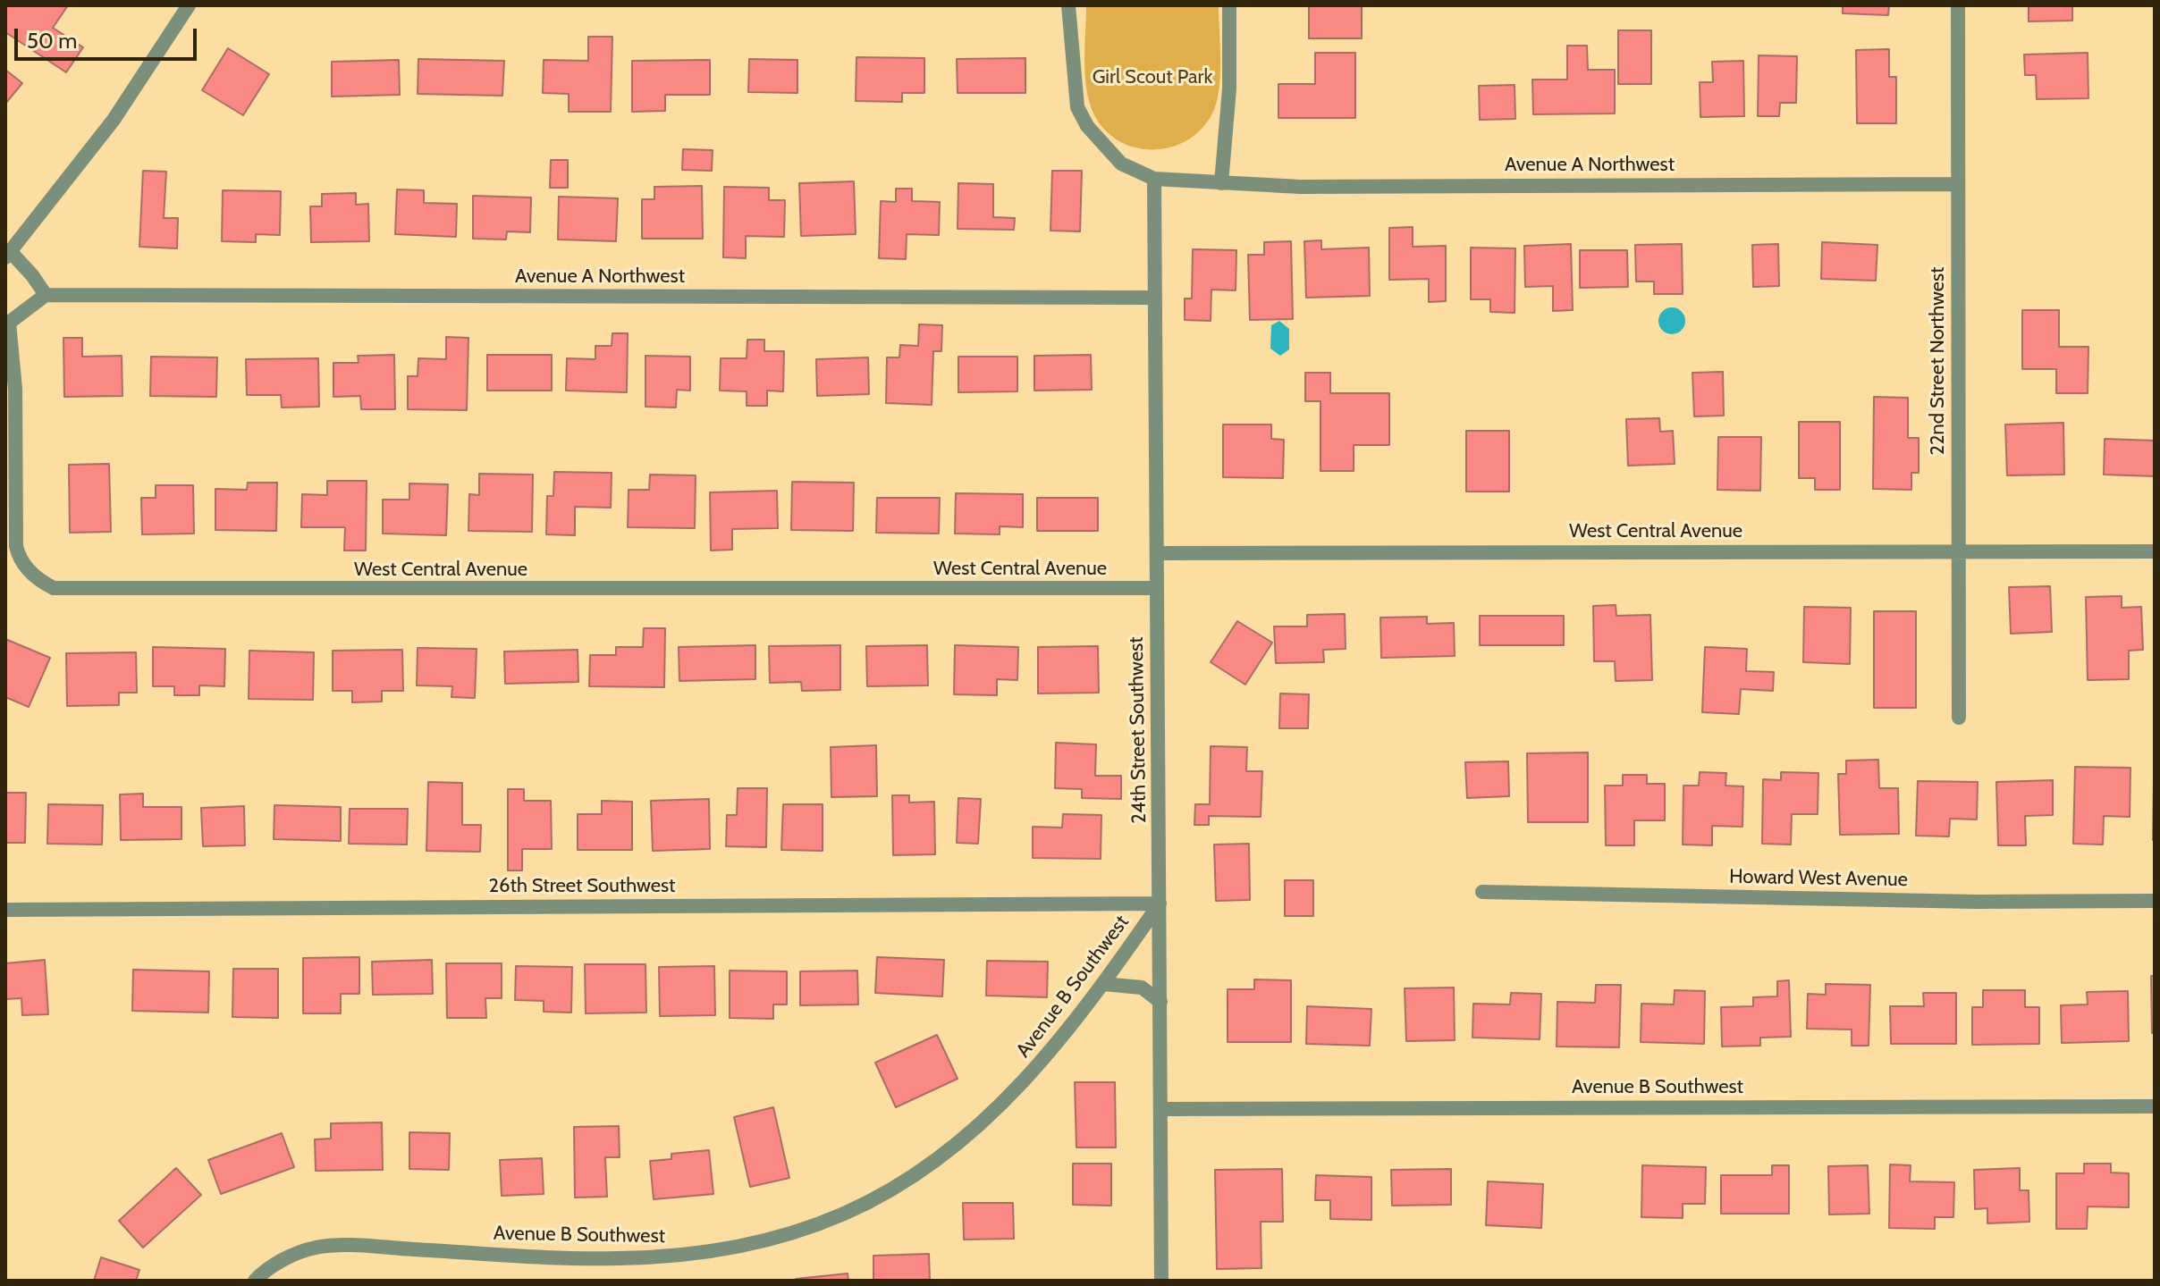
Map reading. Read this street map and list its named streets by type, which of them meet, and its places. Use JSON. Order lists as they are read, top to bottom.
{
  "streets": {
    "street": [
      "Avenue A Northwest",
      "22nd Street Northwest",
      "West Central Avenue",
      "24th Street Southwest",
      "Howard West Avenue",
      "26th Street Southwest",
      "Avenue B Southwest"
    ]
  },
  "crossings": [
    ["Avenue A Northwest", "22nd Street Northwest"],
    ["Avenue A Northwest", "West Central Avenue"],
    ["Avenue A Northwest", "24th Street Southwest"],
    ["22nd Street Northwest", "West Central Avenue"],
    ["West Central Avenue", "24th Street Southwest"],
    ["24th Street Southwest", "26th Street Southwest"],
    ["24th Street Southwest", "Avenue B Southwest"],
    ["26th Street Southwest", "Avenue B Southwest"]
  ],
  "parks": ["Girl Scout Park"],
  "scale_bar": "50 m"
}
